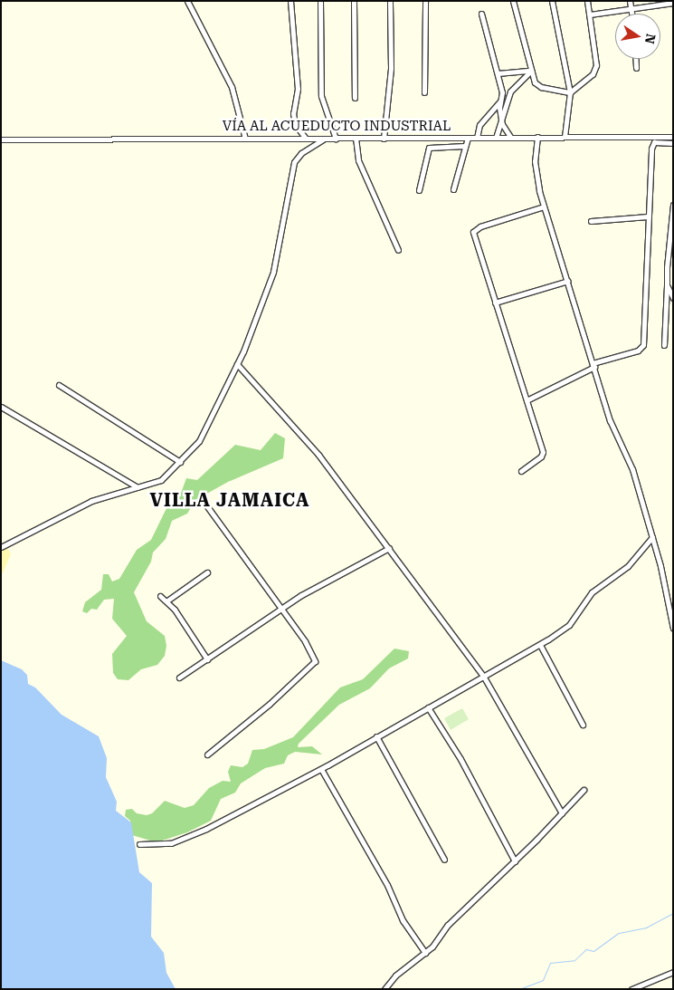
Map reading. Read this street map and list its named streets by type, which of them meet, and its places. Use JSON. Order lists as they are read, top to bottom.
{
  "streets": {
    "street": ["VÍA AL ACUEDUCTO INDUSTRIAL"]
  },
  "districts": ["VILLA JAMAICA"],
  "north": "right"
}
